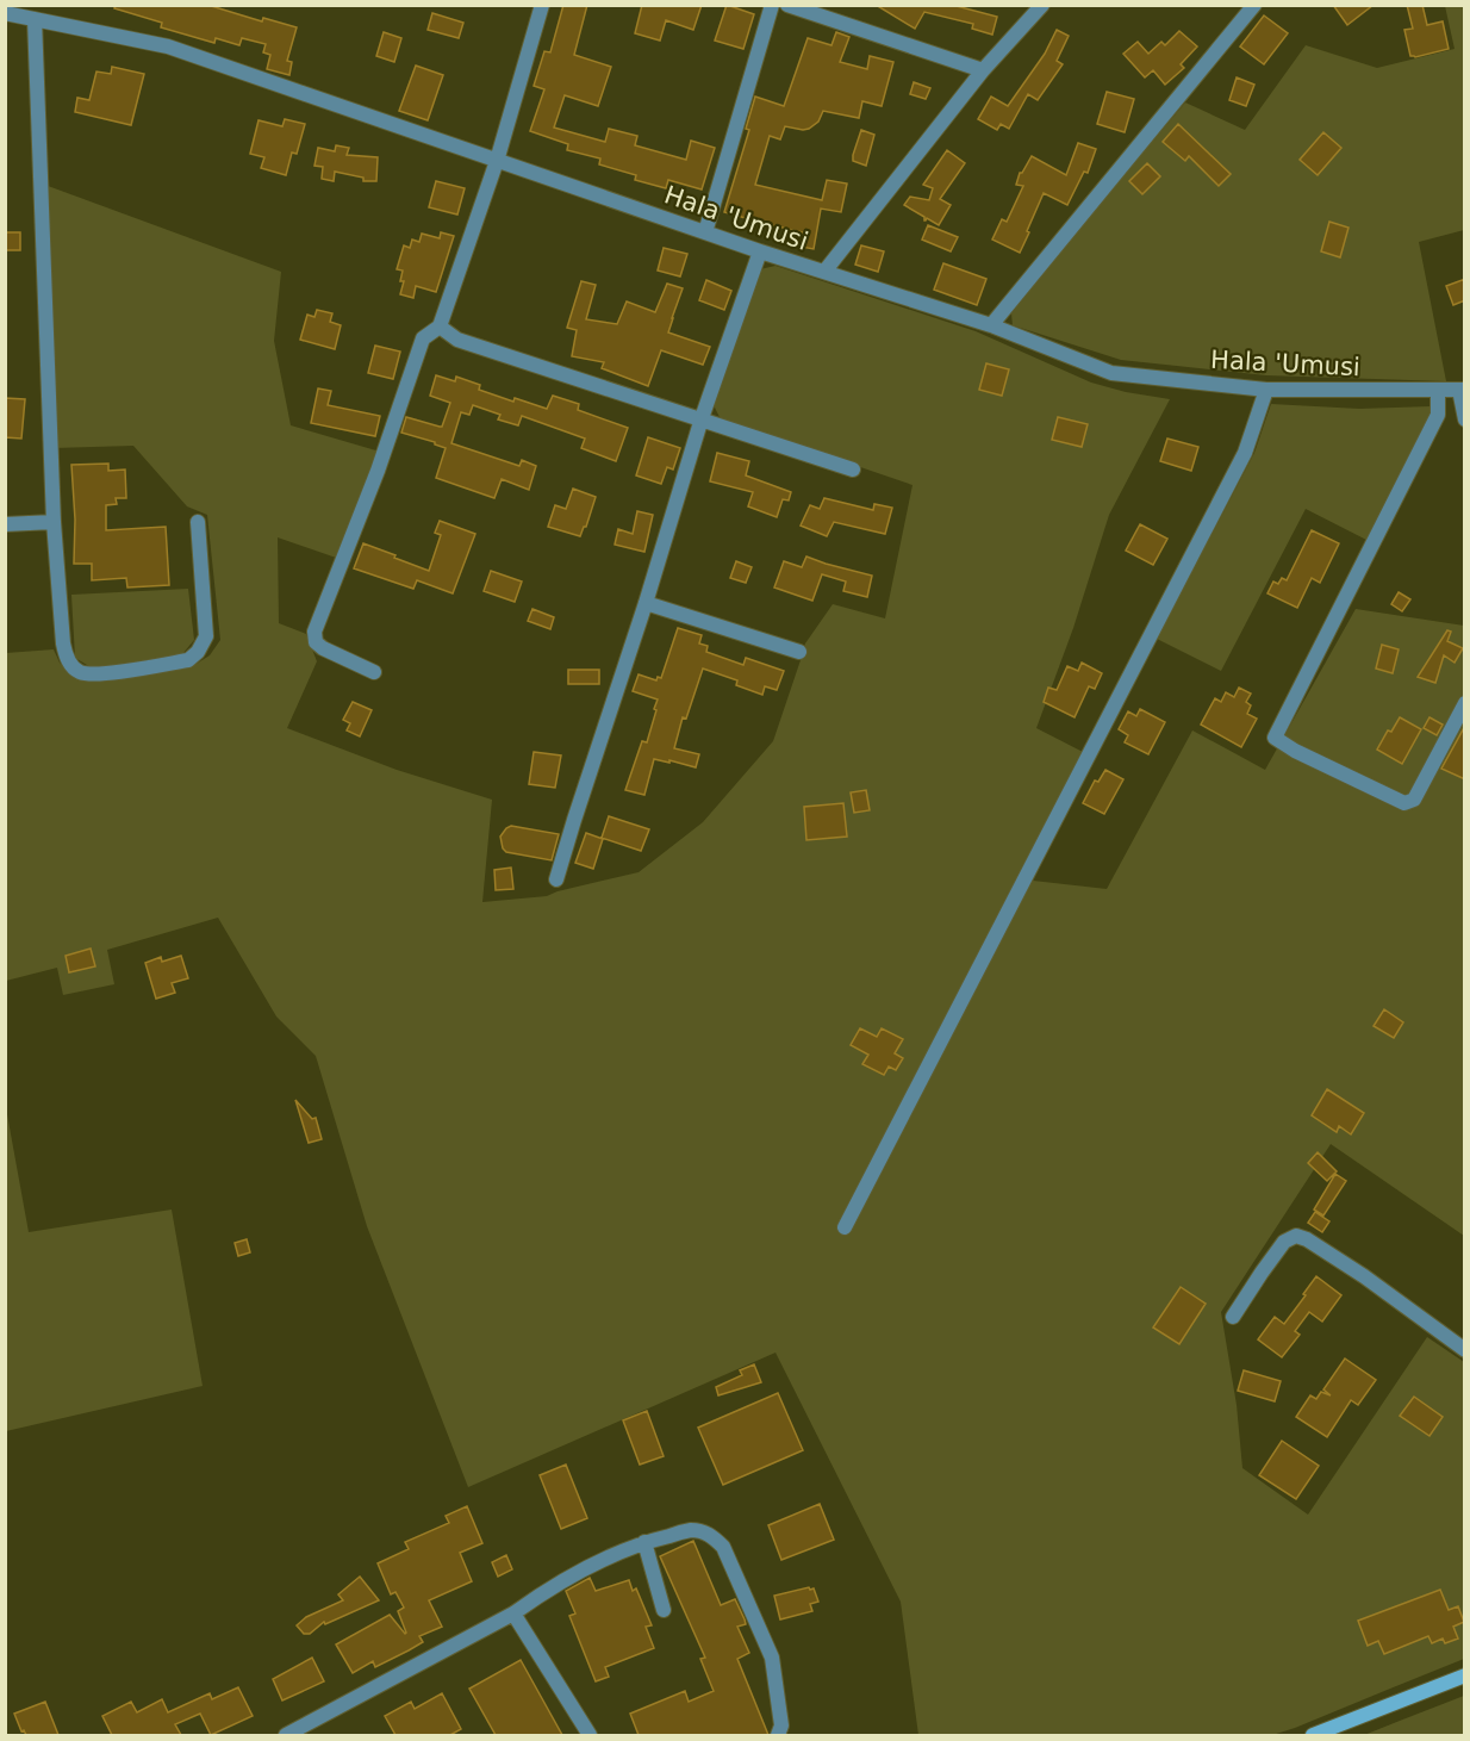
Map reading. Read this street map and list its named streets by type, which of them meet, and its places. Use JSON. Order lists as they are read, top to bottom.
{
  "streets": {
    "street": ["Hala 'Umusi"]
  }
}
